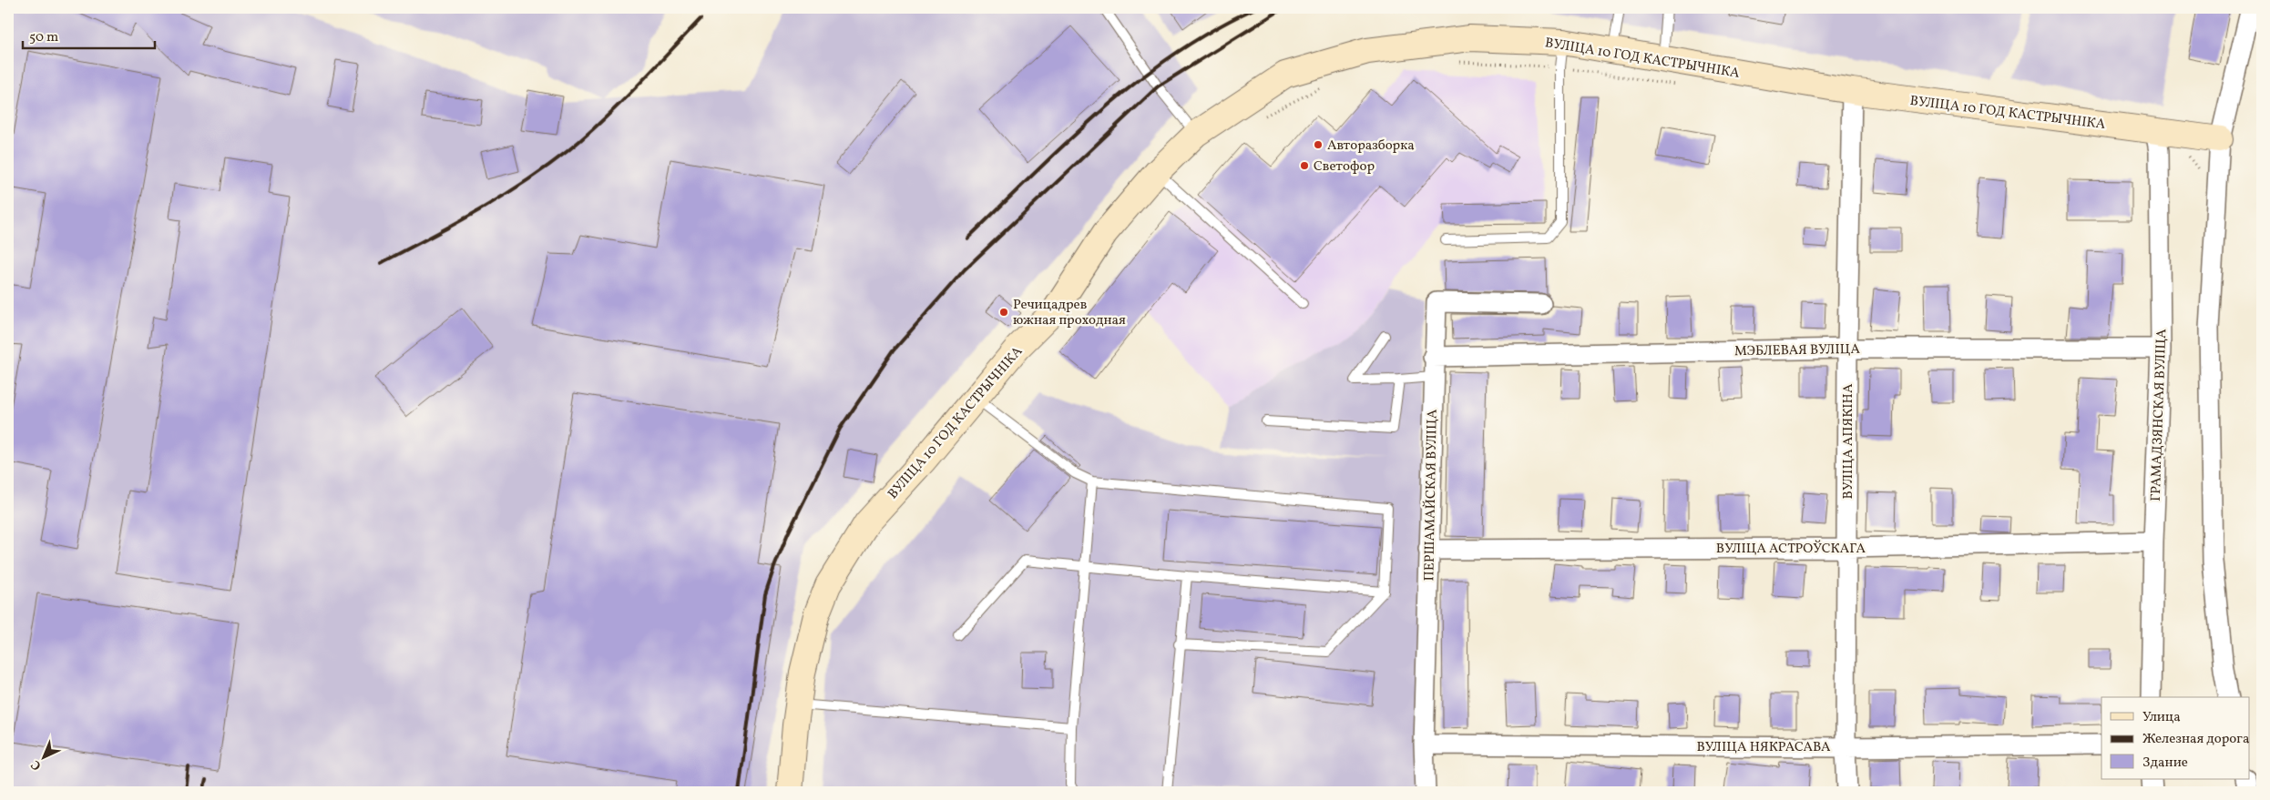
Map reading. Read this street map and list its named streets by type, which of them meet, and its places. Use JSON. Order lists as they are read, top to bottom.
{
  "streets": {
    "street": [
      "ВУЛІЦА 10 ГОД КАСТРЫЧНІКА",
      "МЭБЛЕВАЯ ВУЛІЦА",
      "ГРАМАДЗЯНСКАЯ ВУЛІЦА",
      "ВУЛІЦА АПЯКІНА",
      "ПЕРШАМАЙСКАЯ ВУЛІЦА",
      "ВУЛІЦА АСТРОЎСКАГА",
      "ВУЛІЦА НЯКРАСАВА"
    ]
  },
  "crossings": [
    ["ВУЛІЦА 10 ГОД КАСТРЫЧНІКА", "ГРАМАДЗЯНСКАЯ ВУЛІЦА"],
    ["ВУЛІЦА 10 ГОД КАСТРЫЧНІКА", "ВУЛІЦА АПЯКІНА"],
    ["МЭБЛЕВАЯ ВУЛІЦА", "ГРАМАДЗЯНСКАЯ ВУЛІЦА"],
    ["МЭБЛЕВАЯ ВУЛІЦА", "ВУЛІЦА АПЯКІНА"],
    ["МЭБЛЕВАЯ ВУЛІЦА", "ПЕРШАМАЙСКАЯ ВУЛІЦА"],
    ["ГРАМАДЗЯНСКАЯ ВУЛІЦА", "ВУЛІЦА АСТРОЎСКАГА"],
    ["ВУЛІЦА АПЯКІНА", "ВУЛІЦА АСТРОЎСКАГА"],
    ["ВУЛІЦА АПЯКІНА", "ВУЛІЦА НЯКРАСАВА"],
    ["ПЕРШАМАЙСКАЯ ВУЛІЦА", "ВУЛІЦА АСТРОЎСКАГА"],
    ["ПЕРШАМАЙСКАЯ ВУЛІЦА", "ВУЛІЦА НЯКРАСАВА"]
  ],
  "places": ["Авторазборка", "Светофор", "Речицадрев южная проходная"],
  "legend": ["Улица", "Железная дорога", "Здание"],
  "scale_bar": "50 m",
  "north": "bottom left"
}
